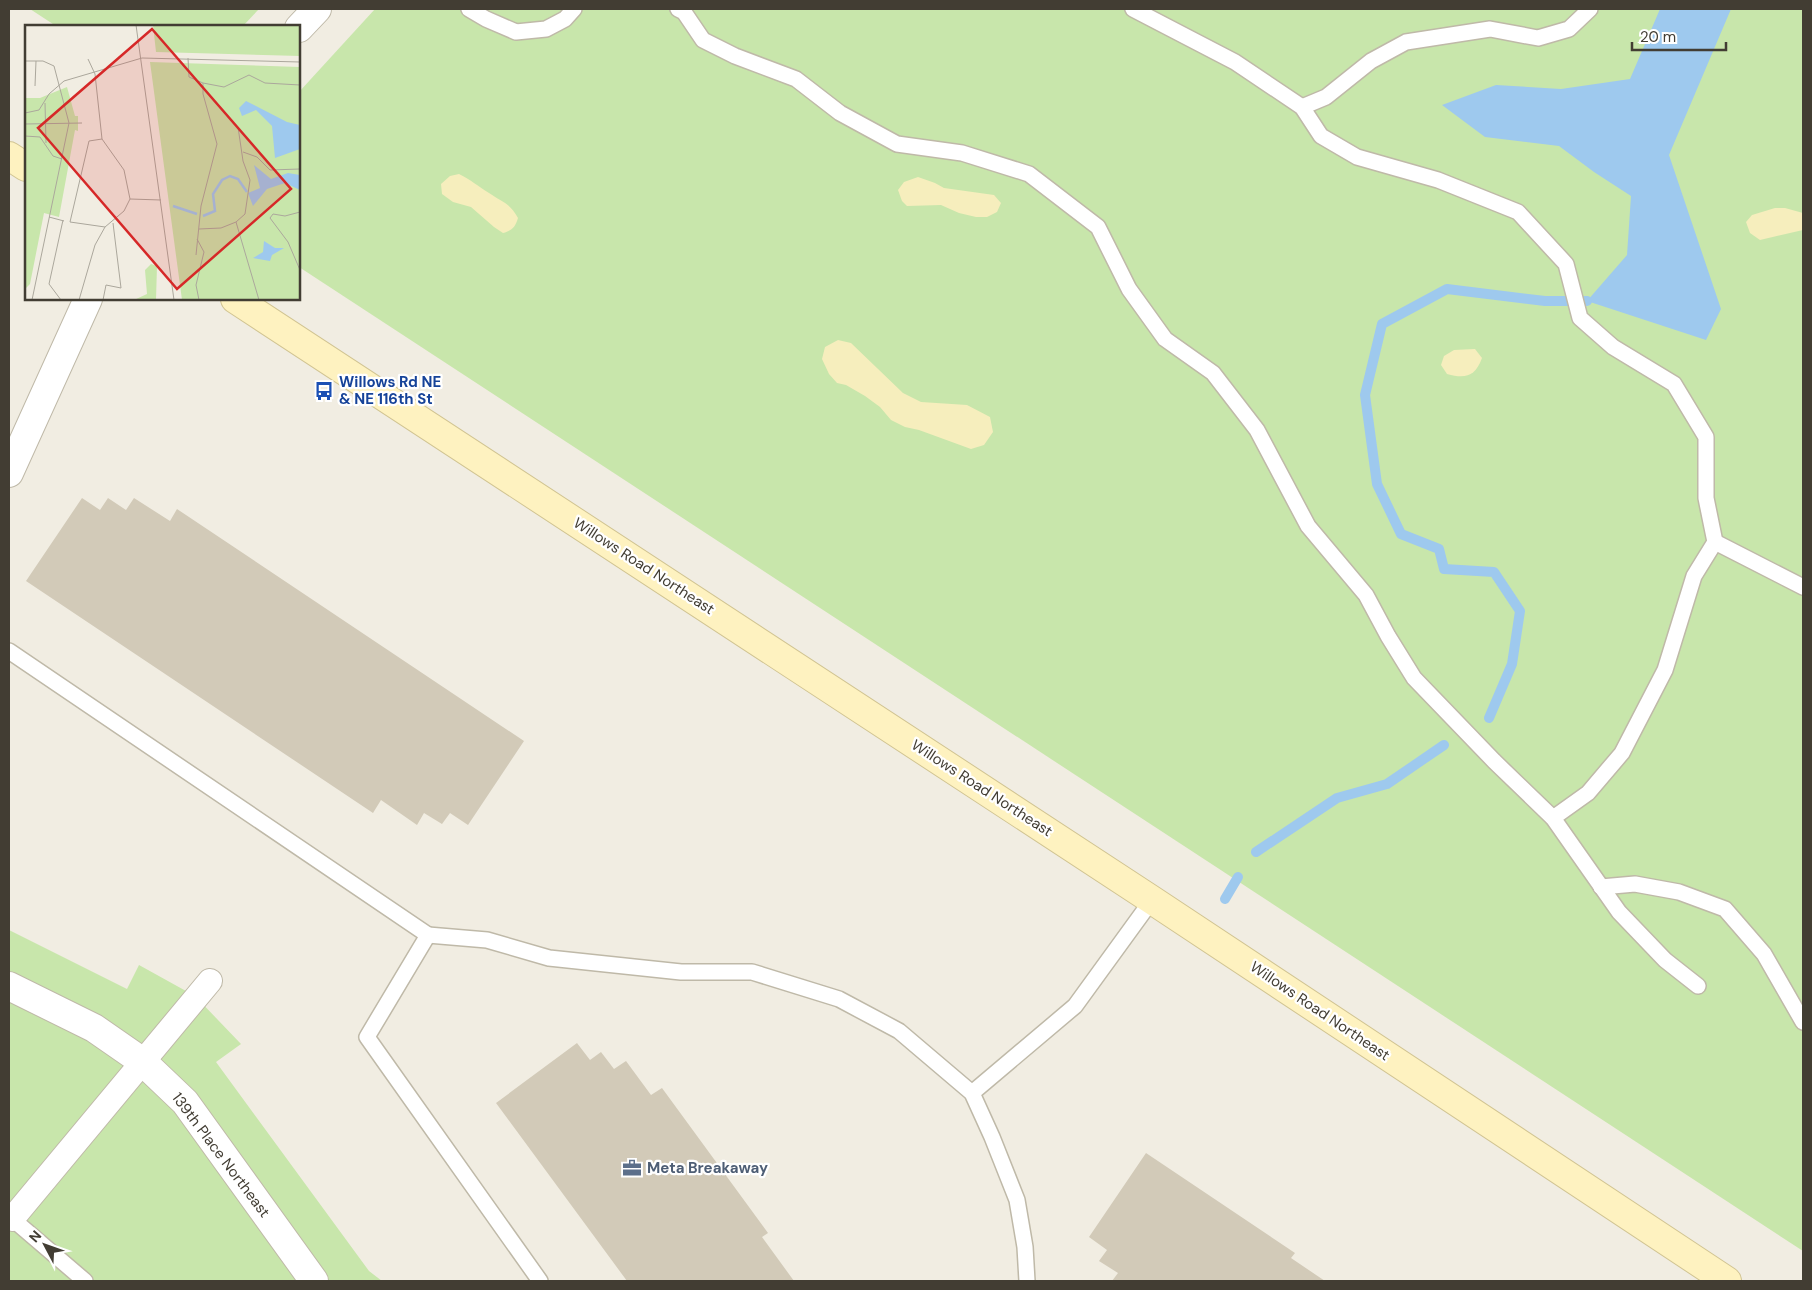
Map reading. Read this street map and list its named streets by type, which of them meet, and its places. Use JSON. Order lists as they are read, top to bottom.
{
  "streets": {
    "main road": ["Willows Road Northeast"],
    "street": ["139th Place Northeast"]
  },
  "places": {
    "bus stop": ["Willows Rd NE & NE 116th St"],
    "office": ["Meta Breakaway"]
  },
  "scale_bar": "20 m",
  "north": "top left"
}
